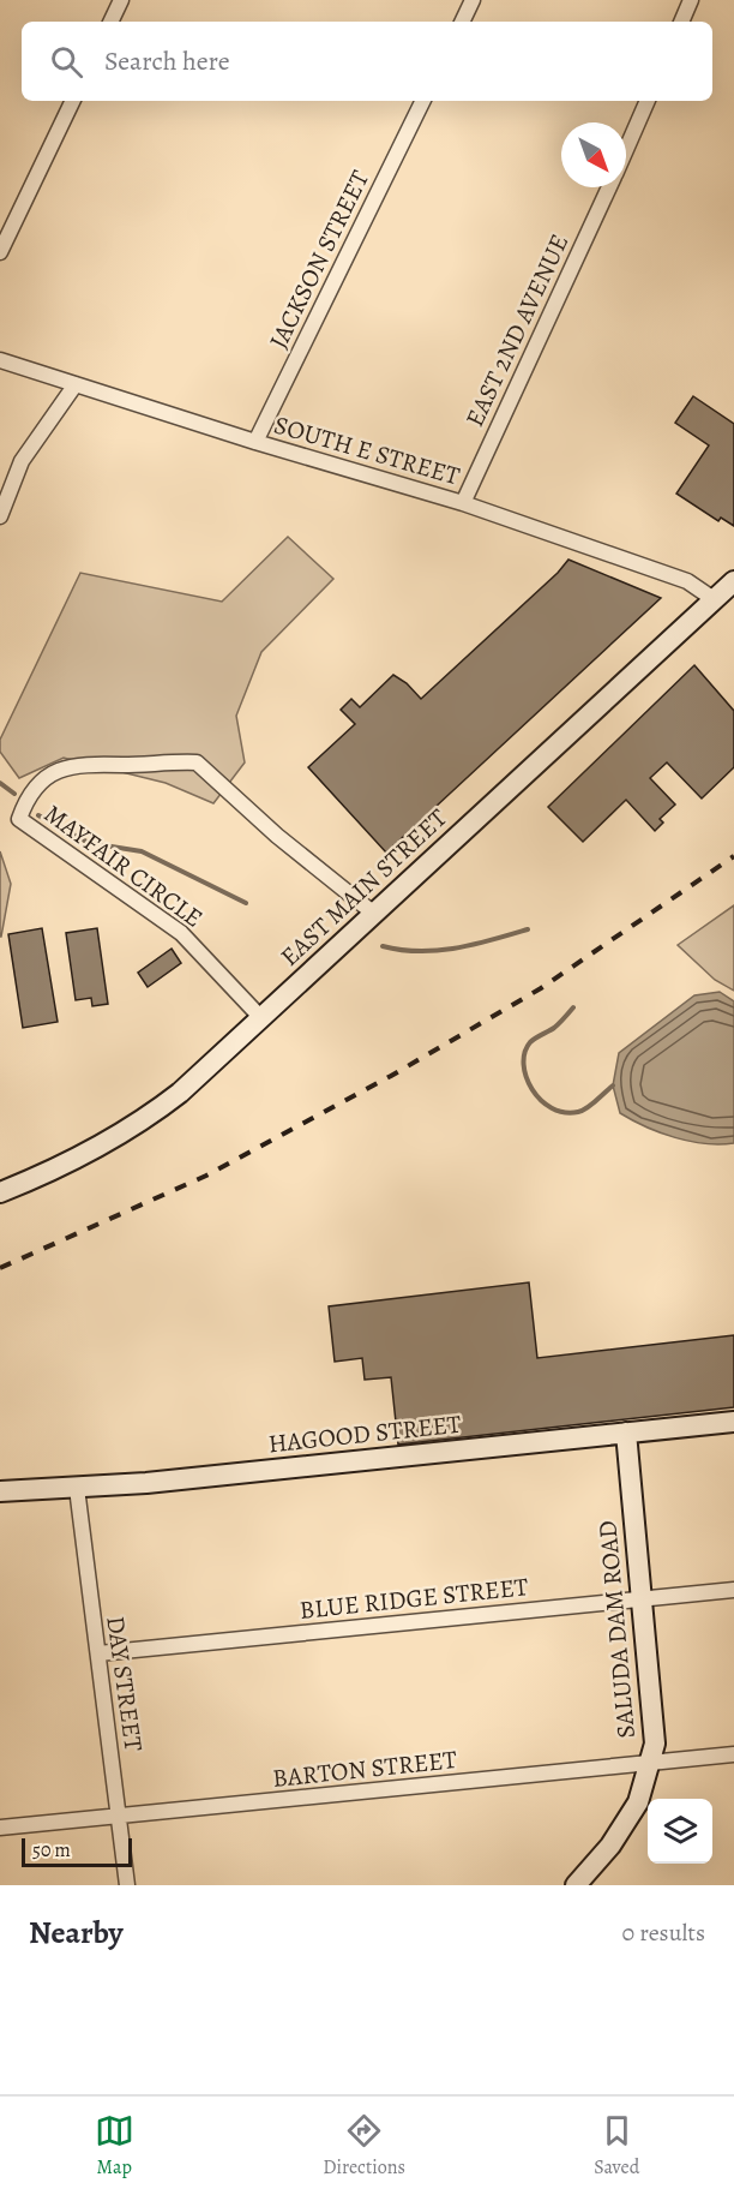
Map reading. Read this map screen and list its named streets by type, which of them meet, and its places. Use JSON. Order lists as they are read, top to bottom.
{
  "streets": {
    "street": [
      "JACKSON STREET",
      "EAST 2ND AVENUE",
      "SOUTH E STREET",
      "MAYFAIR CIRCLE",
      "EAST MAIN STREET",
      "HAGOOD STREET",
      "BLUE RIDGE STREET",
      "SALUDA DAM ROAD",
      "DAY STREET",
      "BARTON STREET"
    ]
  },
  "crossings": [
    ["JACKSON STREET", "SOUTH E STREET"],
    ["EAST 2ND AVENUE", "SOUTH E STREET"],
    ["SOUTH E STREET", "EAST MAIN STREET"],
    ["MAYFAIR CIRCLE", "EAST MAIN STREET"],
    ["HAGOOD STREET", "SALUDA DAM ROAD"],
    ["HAGOOD STREET", "DAY STREET"],
    ["BLUE RIDGE STREET", "SALUDA DAM ROAD"],
    ["BLUE RIDGE STREET", "DAY STREET"],
    ["SALUDA DAM ROAD", "BARTON STREET"],
    ["DAY STREET", "BARTON STREET"]
  ],
  "scale_bar": "50 m",
  "north": "bottom right",
  "page": {
    "search": "Search here",
    "scale": "50 m",
    "heading": ["Nearby", "0 results"],
    "nav": ["Map", "Directions", "Saved"]
  }
}
